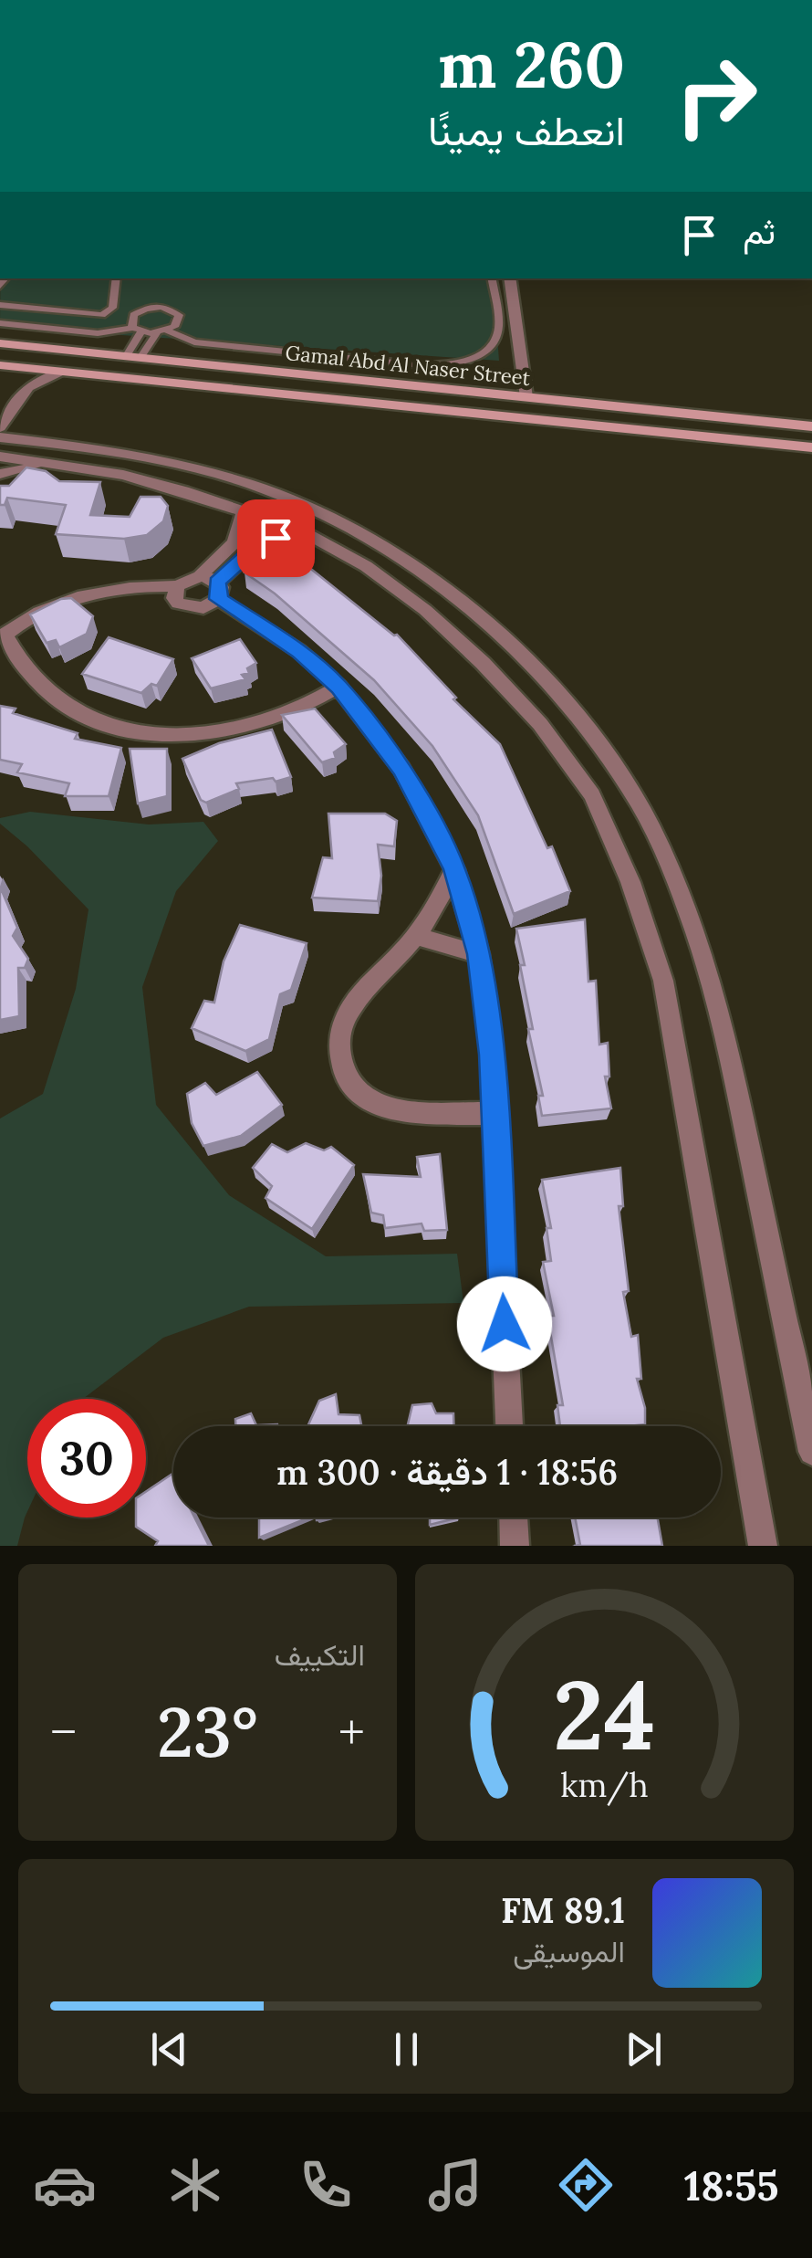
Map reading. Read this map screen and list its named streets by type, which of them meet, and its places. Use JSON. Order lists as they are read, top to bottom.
{
  "streets": {
    "main road": ["Gamal Abd Al Naser Street"]
  },
  "page": {
    "turn": ["260 m", "انعطف يمينًا"],
    "then": "ثم",
    "limit": "30",
    "trip": "18:56 · 1 دقيقة · 300 m",
    "tile": "التكييف",
    "heat": ["−", "23°", "+"],
    "song": ["89.1 FM", "الموسيقى"],
    "tabs": "18:55",
    "gauge": ["24", "km/h"]
  }
}
